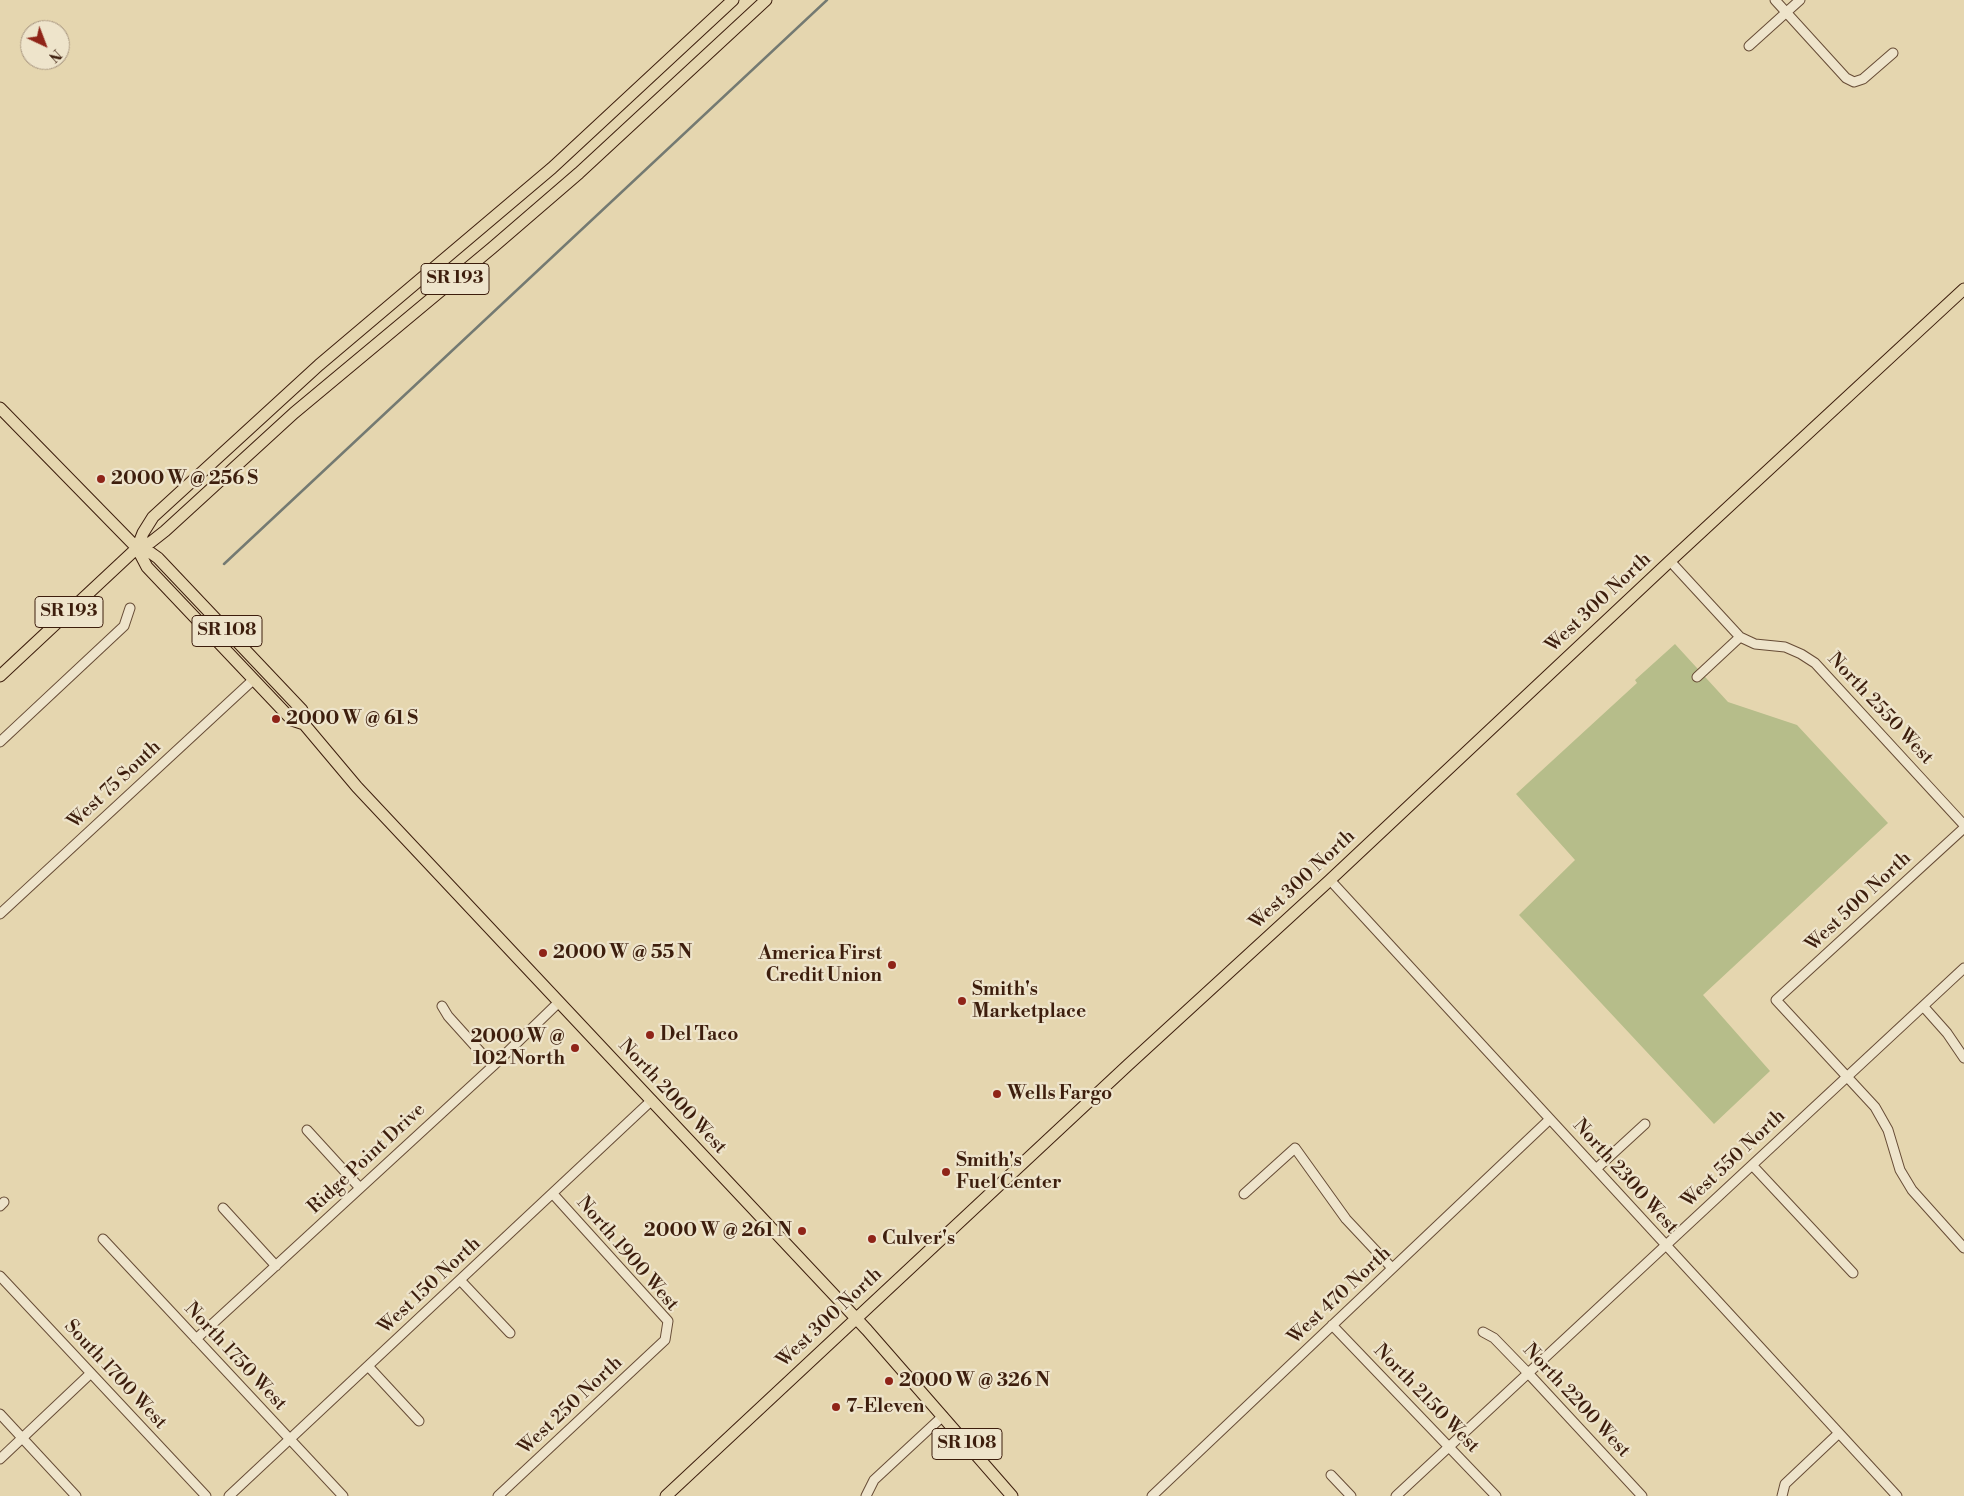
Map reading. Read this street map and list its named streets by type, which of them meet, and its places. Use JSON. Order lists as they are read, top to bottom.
{
  "streets": {
    "main road": [
      "SR 193",
      "West 300 North",
      "SR 108",
      "North 2000 West"
    ],
    "street": [
      "North 2550 West",
      "West 75 South",
      "West 500 North",
      "Ridge Point Drive",
      "West 550 North",
      "North 2300 West",
      "North 1900 West",
      "West 150 North",
      "West 470 North",
      "North 1750 West",
      "South 1700 West",
      "North 2150 West",
      "North 2200 West",
      "West 250 North"
    ]
  },
  "crossings": [
    ["SR 193", "North 2000 West"],
    ["West 300 North", "North 2550 West"],
    ["West 300 North", "North 2000 West"],
    ["West 300 North", "North 2300 West"],
    ["North 2550 West", "West 500 North"],
    ["West 75 South", "North 2000 West"],
    ["West 500 North", "West 550 North"],
    ["North 2000 West", "Ridge Point Drive"],
    ["North 2000 West", "West 150 North"],
    ["Ridge Point Drive", "North 1750 West"],
    ["West 550 North", "North 2300 West"],
    ["West 550 North", "North 2150 West"],
    ["West 550 North", "North 2200 West"],
    ["North 2300 West", "West 470 North"],
    ["North 1900 West", "West 150 North"],
    ["North 1900 West", "West 250 North"],
    ["West 150 North", "North 1750 West"],
    ["West 470 North", "North 2150 West"]
  ],
  "places": [
    "2000 W @ 256 S",
    "2000 W @ 61 S",
    "2000 W @ 55 N",
    "America First Credit Union",
    "Smith's Marketplace",
    "Del Taco",
    "2000 W @ 102 North",
    "Wells Fargo",
    "Smith's Fuel Center",
    "2000 W @ 261 N",
    "Culver's",
    "2000 W @ 326 N",
    "7-Eleven"
  ],
  "north": "bottom right"
}
